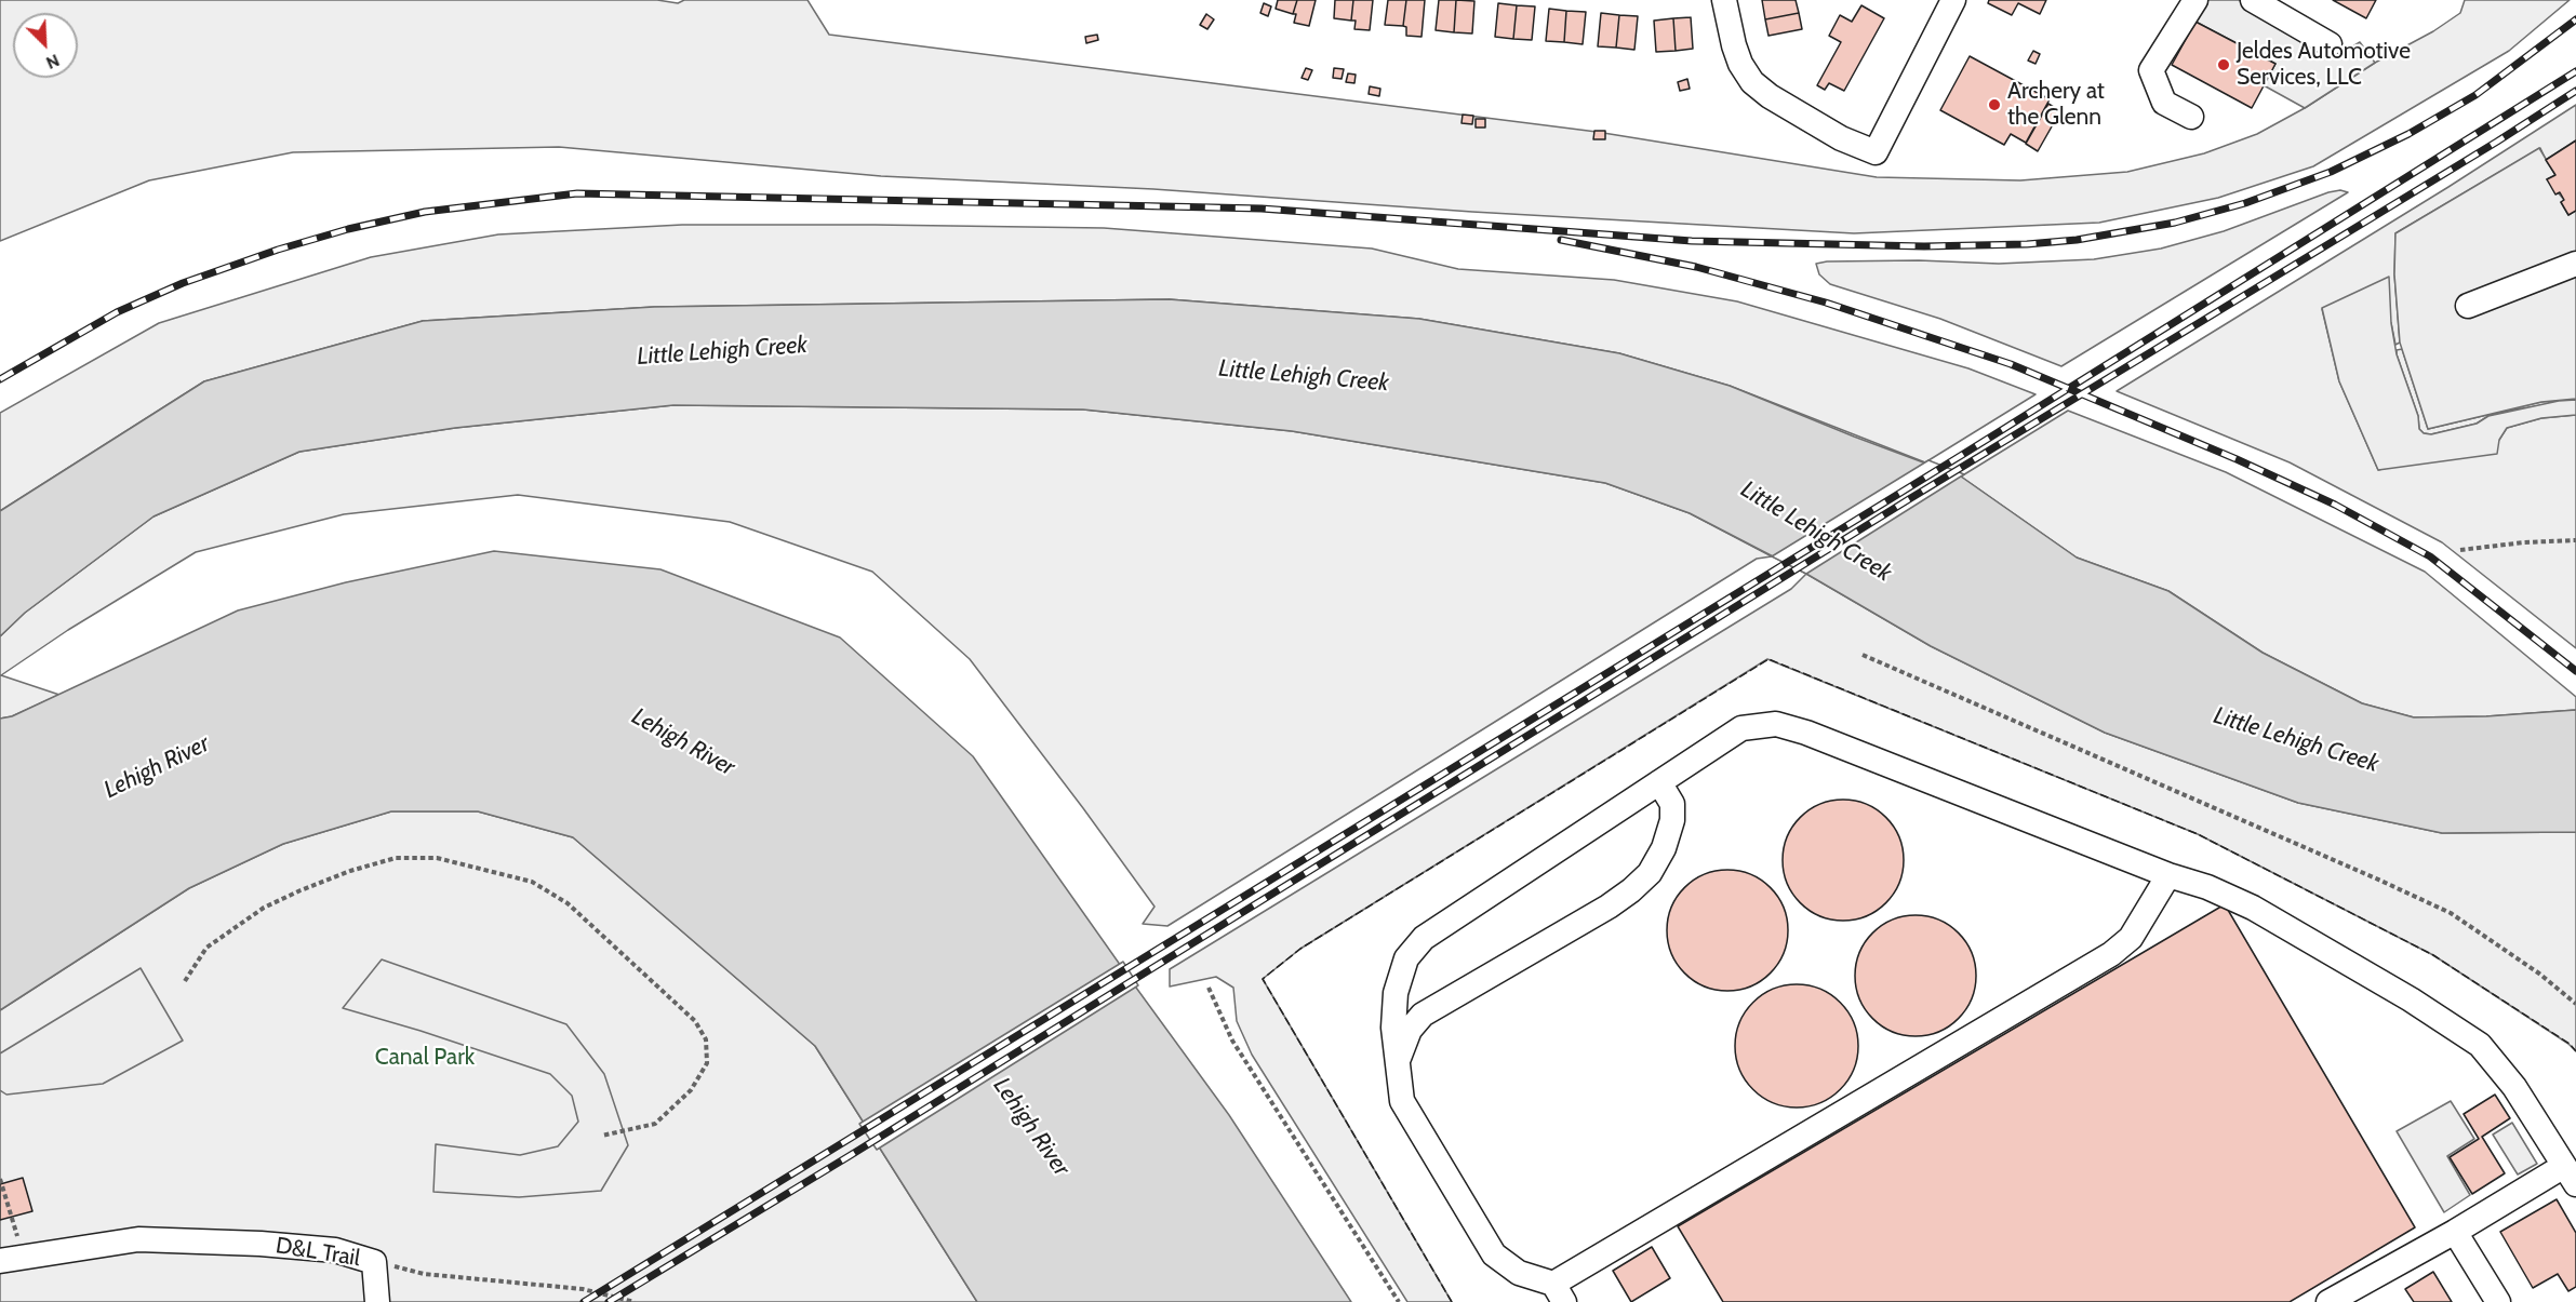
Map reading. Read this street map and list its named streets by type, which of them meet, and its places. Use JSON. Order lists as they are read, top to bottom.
{
  "streets": {
    "street": ["D&L Trail"]
  },
  "water": ["Little Lehigh Creek", "Lehigh River"],
  "parks": ["Canal Park"],
  "places": ["Jeldes Automotive Services, LLC", "Archery at the Glenn"],
  "north": "bottom right"
}
